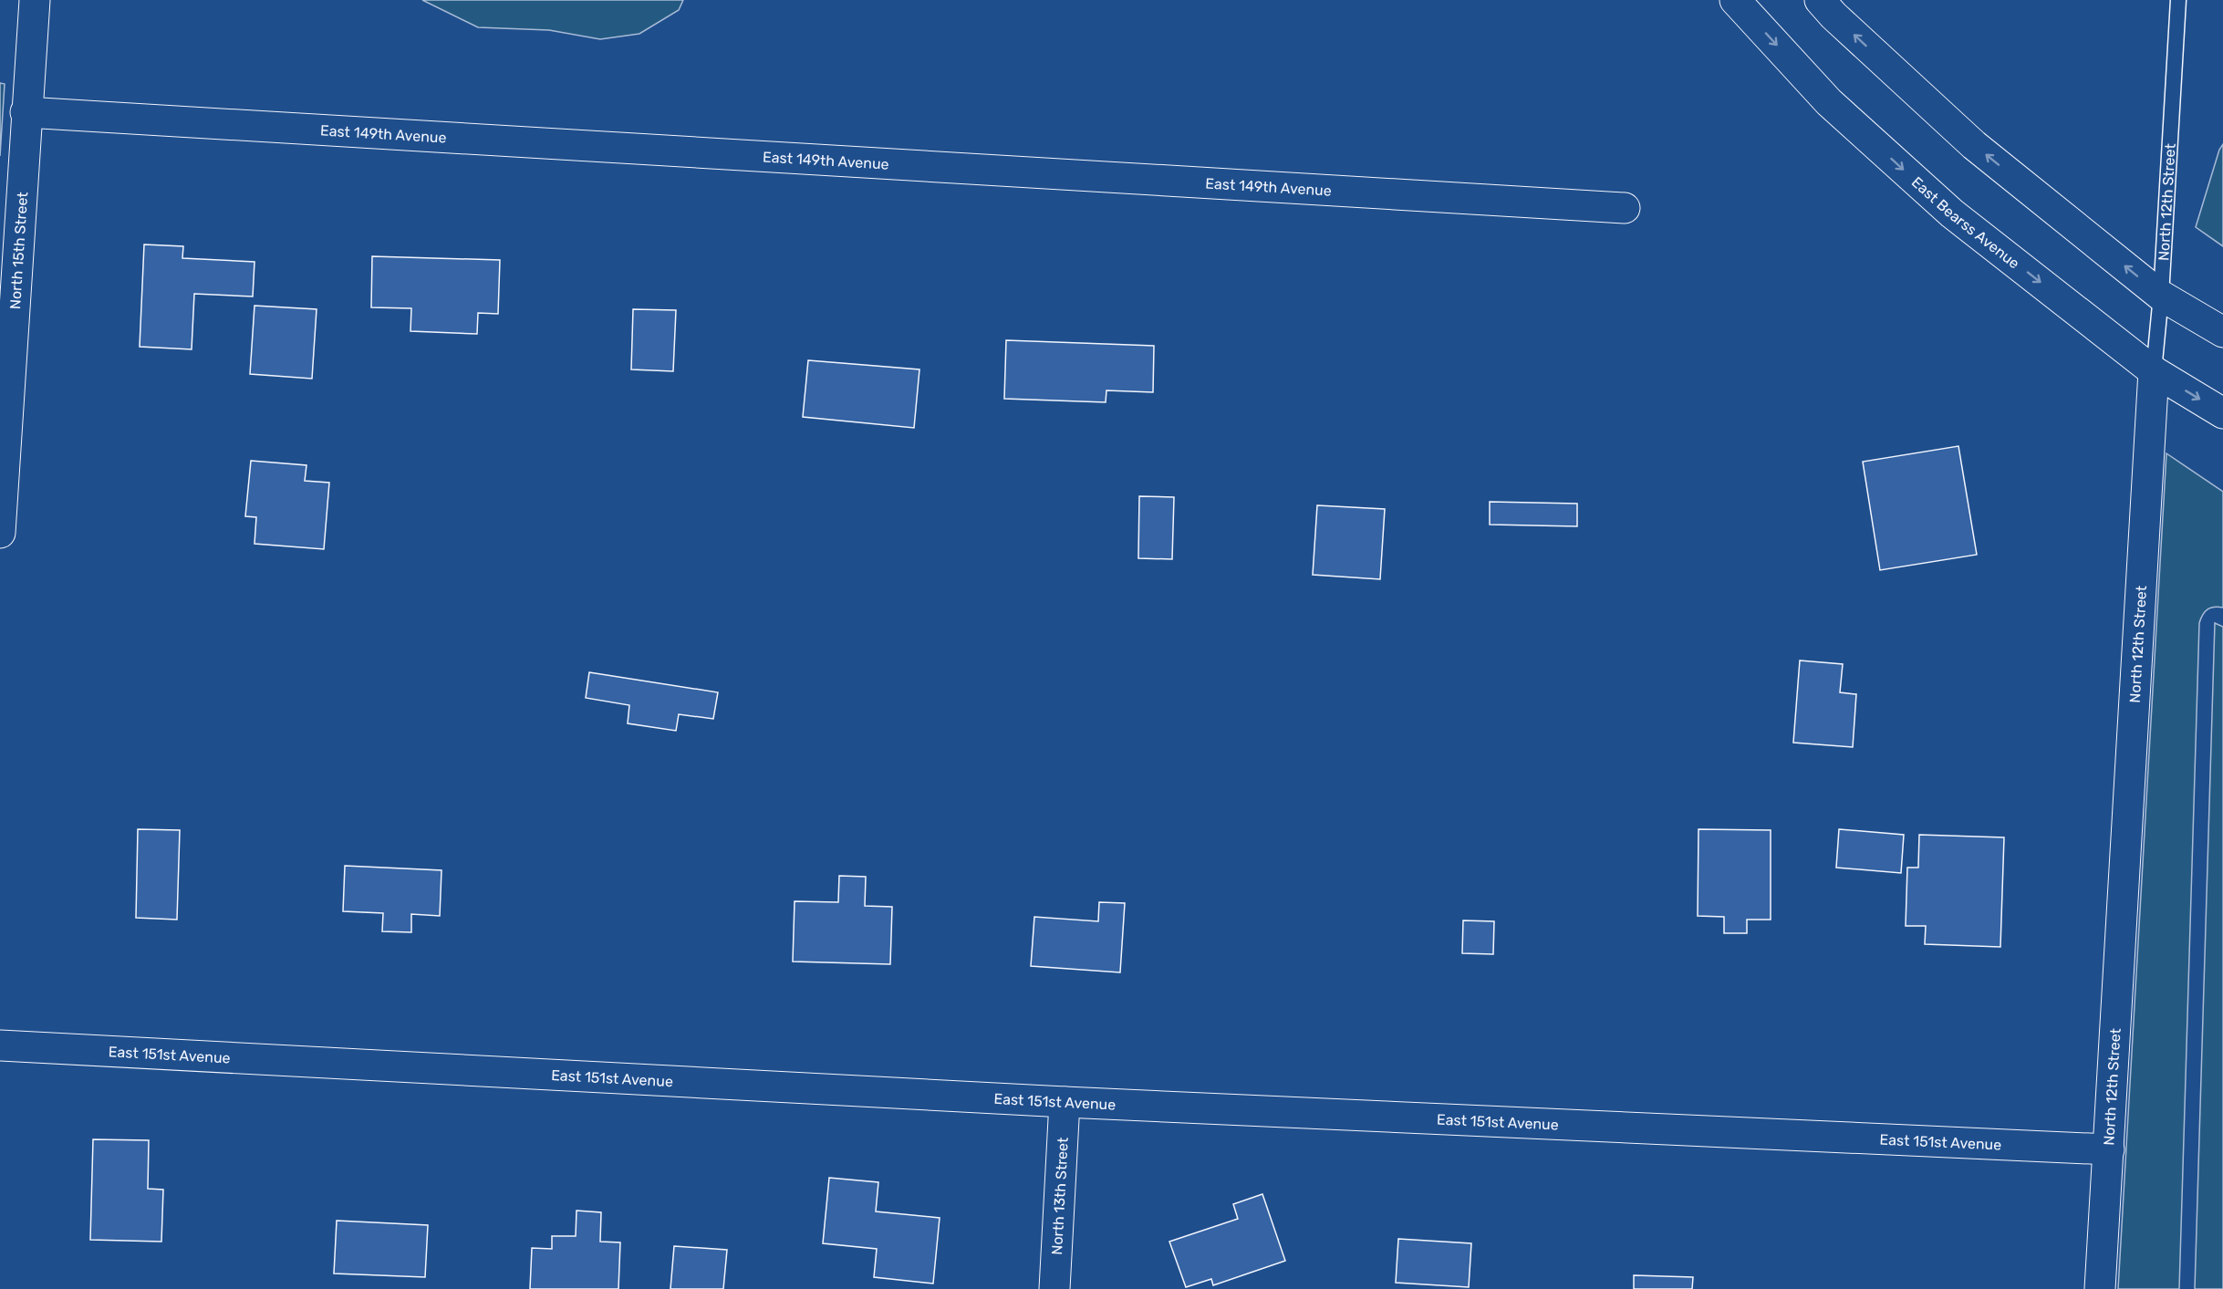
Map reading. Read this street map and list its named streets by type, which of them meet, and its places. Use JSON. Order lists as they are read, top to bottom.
{
  "streets": {
    "street": [
      "East 149th Avenue",
      "North 12th Street",
      "East Bearss Avenue",
      "North 15th Street",
      "East 151st Avenue",
      "North 13th Street"
    ]
  },
  "crossings": [
    ["East 149th Avenue", "North 15th Street"],
    ["North 12th Street", "East Bearss Avenue"],
    ["North 12th Street", "East 151st Avenue"],
    ["East 151st Avenue", "North 13th Street"]
  ]
}
